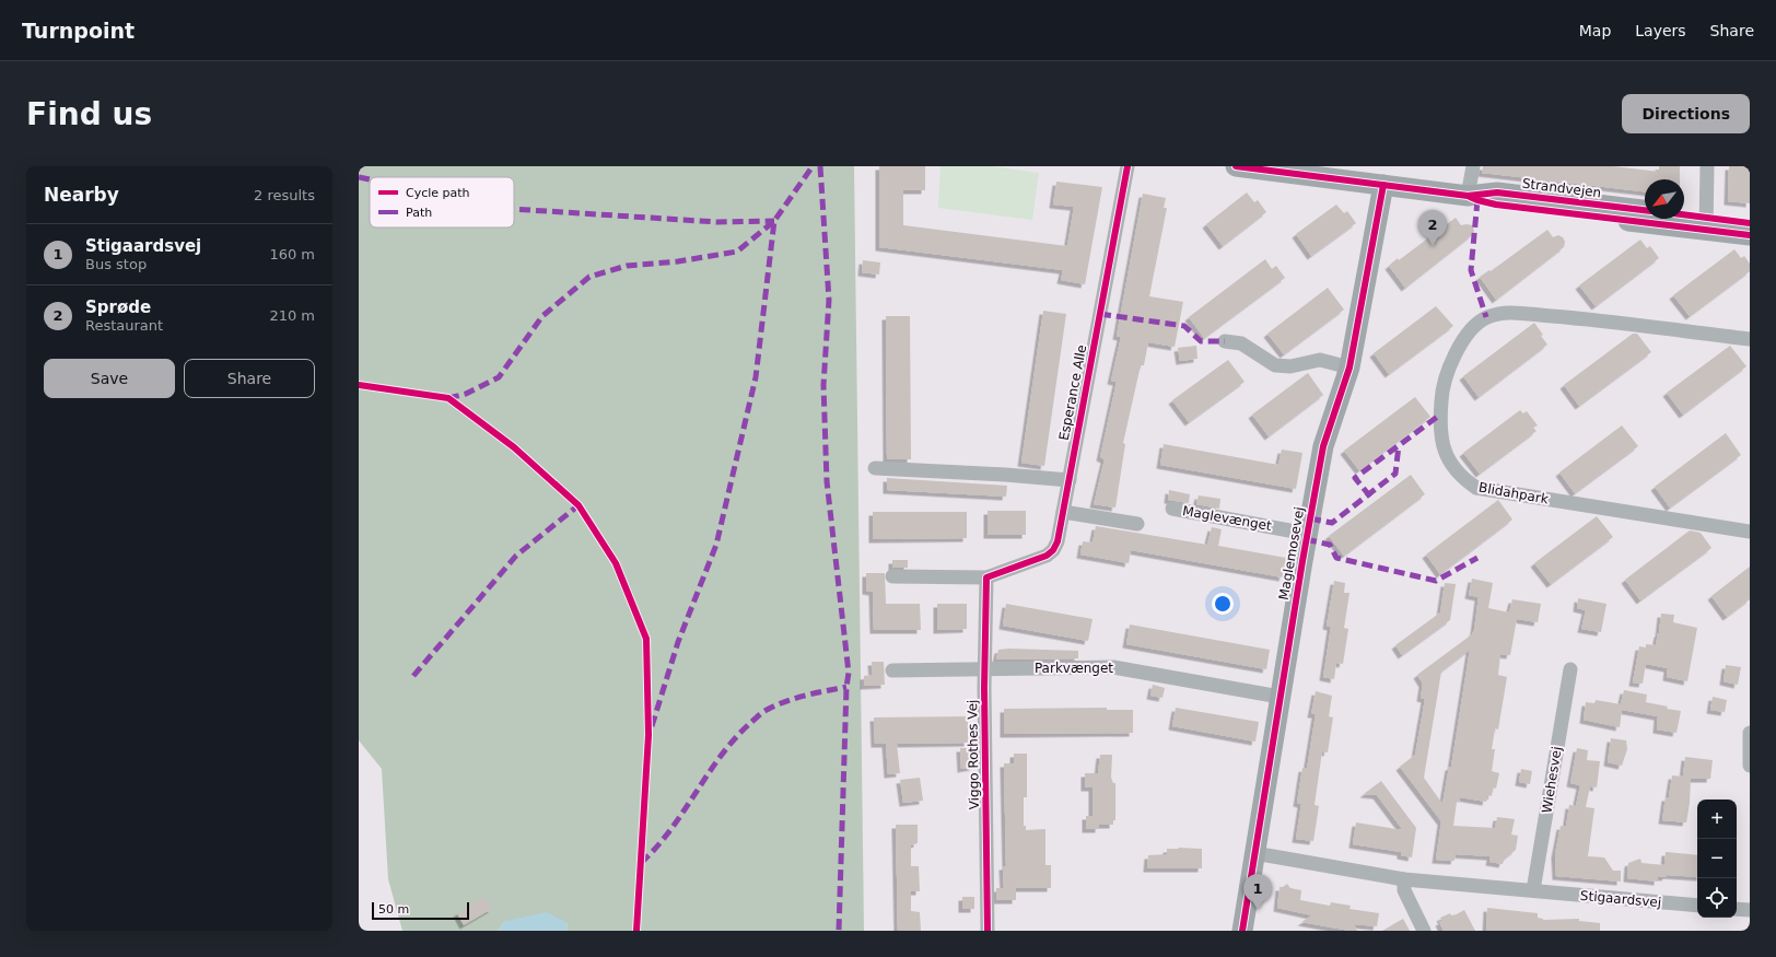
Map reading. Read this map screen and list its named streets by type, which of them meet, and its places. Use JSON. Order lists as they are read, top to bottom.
{
  "streets": {
    "main road": ["Strandvejen", "Maglemosevej"],
    "street": [
      "Esperance Alle",
      "Blidahpark",
      "Maglevænget",
      "Parkvænget",
      "Viggo Rothes Vej",
      "Wiehesvej",
      "Stigaardsvej"
    ]
  },
  "crossings": [
    ["Strandvejen", "Maglemosevej"],
    ["Esperance Alle", "Viggo Rothes Vej"],
    ["Maglevænget", "Maglemosevej"],
    ["Maglemosevej", "Parkvænget"],
    ["Maglemosevej", "Stigaardsvej"],
    ["Parkvænget", "Viggo Rothes Vej"],
    ["Wiehesvej", "Stigaardsvej"]
  ],
  "legend": ["Cycle path", "Path"],
  "scale_bar": "50 m",
  "north": "bottom left",
  "page": {
    "header": "Turnpoint",
    "nav": ["Map", "Layers", "Share"],
    "buttons": [
      "Directions",
      ["Save", "Share"]
    ],
    "title": "Find us",
    "heading": ["Nearby", "2 results"],
    "pins": ["2", "1"],
    "list": [
      {
        "mark": "1",
        "name": "Stigaardsvej",
        "note": "Bus stop",
        "value": "160 m"
      },
      {
        "mark": "2",
        "name": "Sprøde",
        "note": "Restaurant",
        "value": "210 m"
      }
    ],
    "map_buttons": ["+", "−"],
    "scale": "50 m"
  }
}
